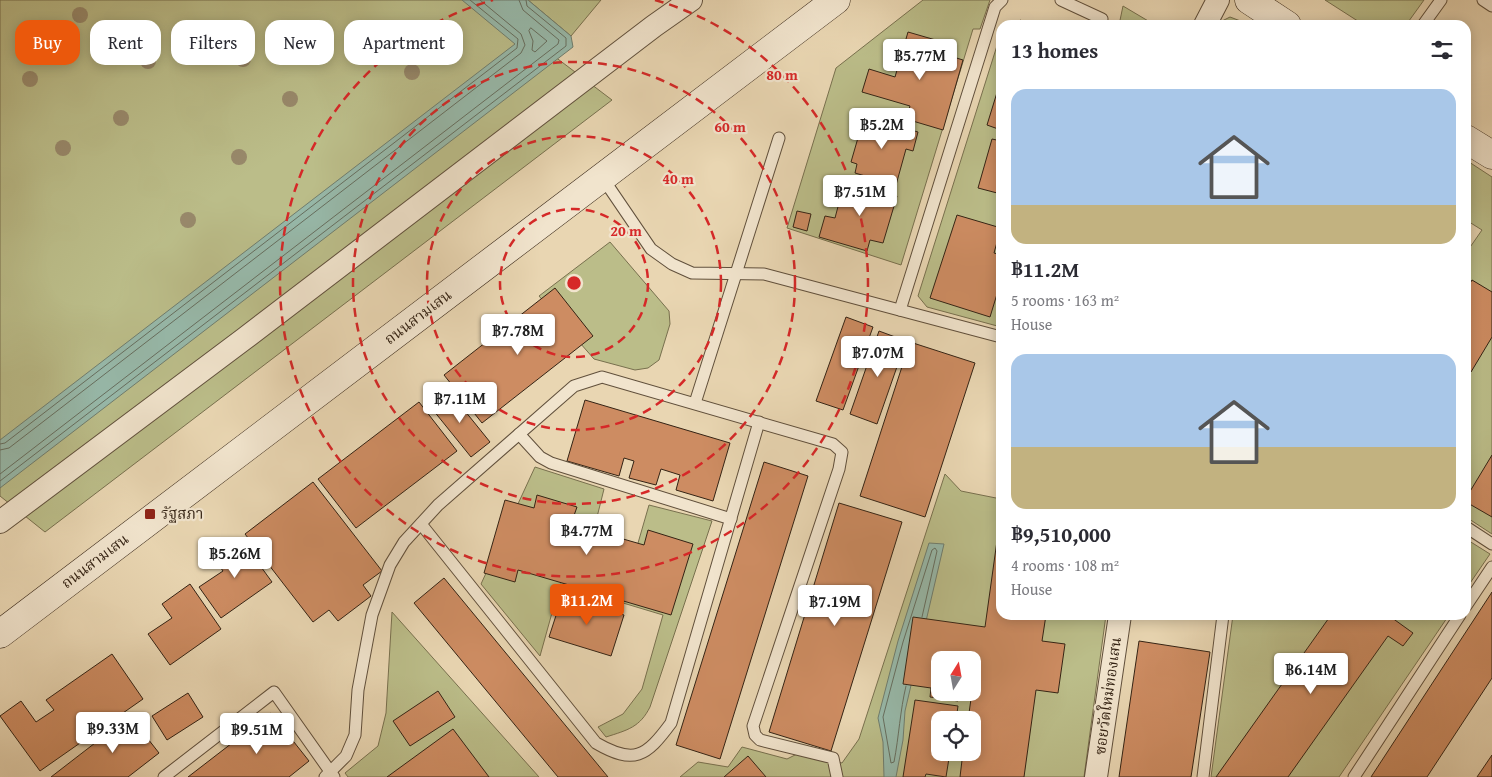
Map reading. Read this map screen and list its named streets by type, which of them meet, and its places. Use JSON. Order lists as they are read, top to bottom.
{
  "streets": {
    "main road": ["ถนนสามเสน"],
    "street": ["ซอยวัดใหม่ทองเสน"]
  },
  "places": {
    "transit": ["รัฐสภา"]
  },
  "north": "top",
  "page": {
    "chip": [
      "Buy",
      "Rent",
      "Filters",
      "New",
      "Apartment"
    ],
    "heading": "13 homes",
    "price": [
      "฿5.77M",
      "฿5.2M",
      "฿7.51M",
      "฿7.78M",
      "฿7.07M",
      "฿7.11M",
      "฿4.77M",
      "฿5.26M",
      "฿11.2M",
      "฿7.19M",
      "฿6.14M",
      "฿9.33M",
      "฿9.51M"
    ],
    "list": [
      {
        "name": "฿11.2M",
        "note": "5 rooms · 163 m² · House"
      },
      {
        "name": "฿9,510,000",
        "note": "4 rooms · 108 m² · House"
      }
    ]
  },
  "rings": [
    "80 m",
    "60 m",
    "40 m",
    "20 m"
  ]
}
